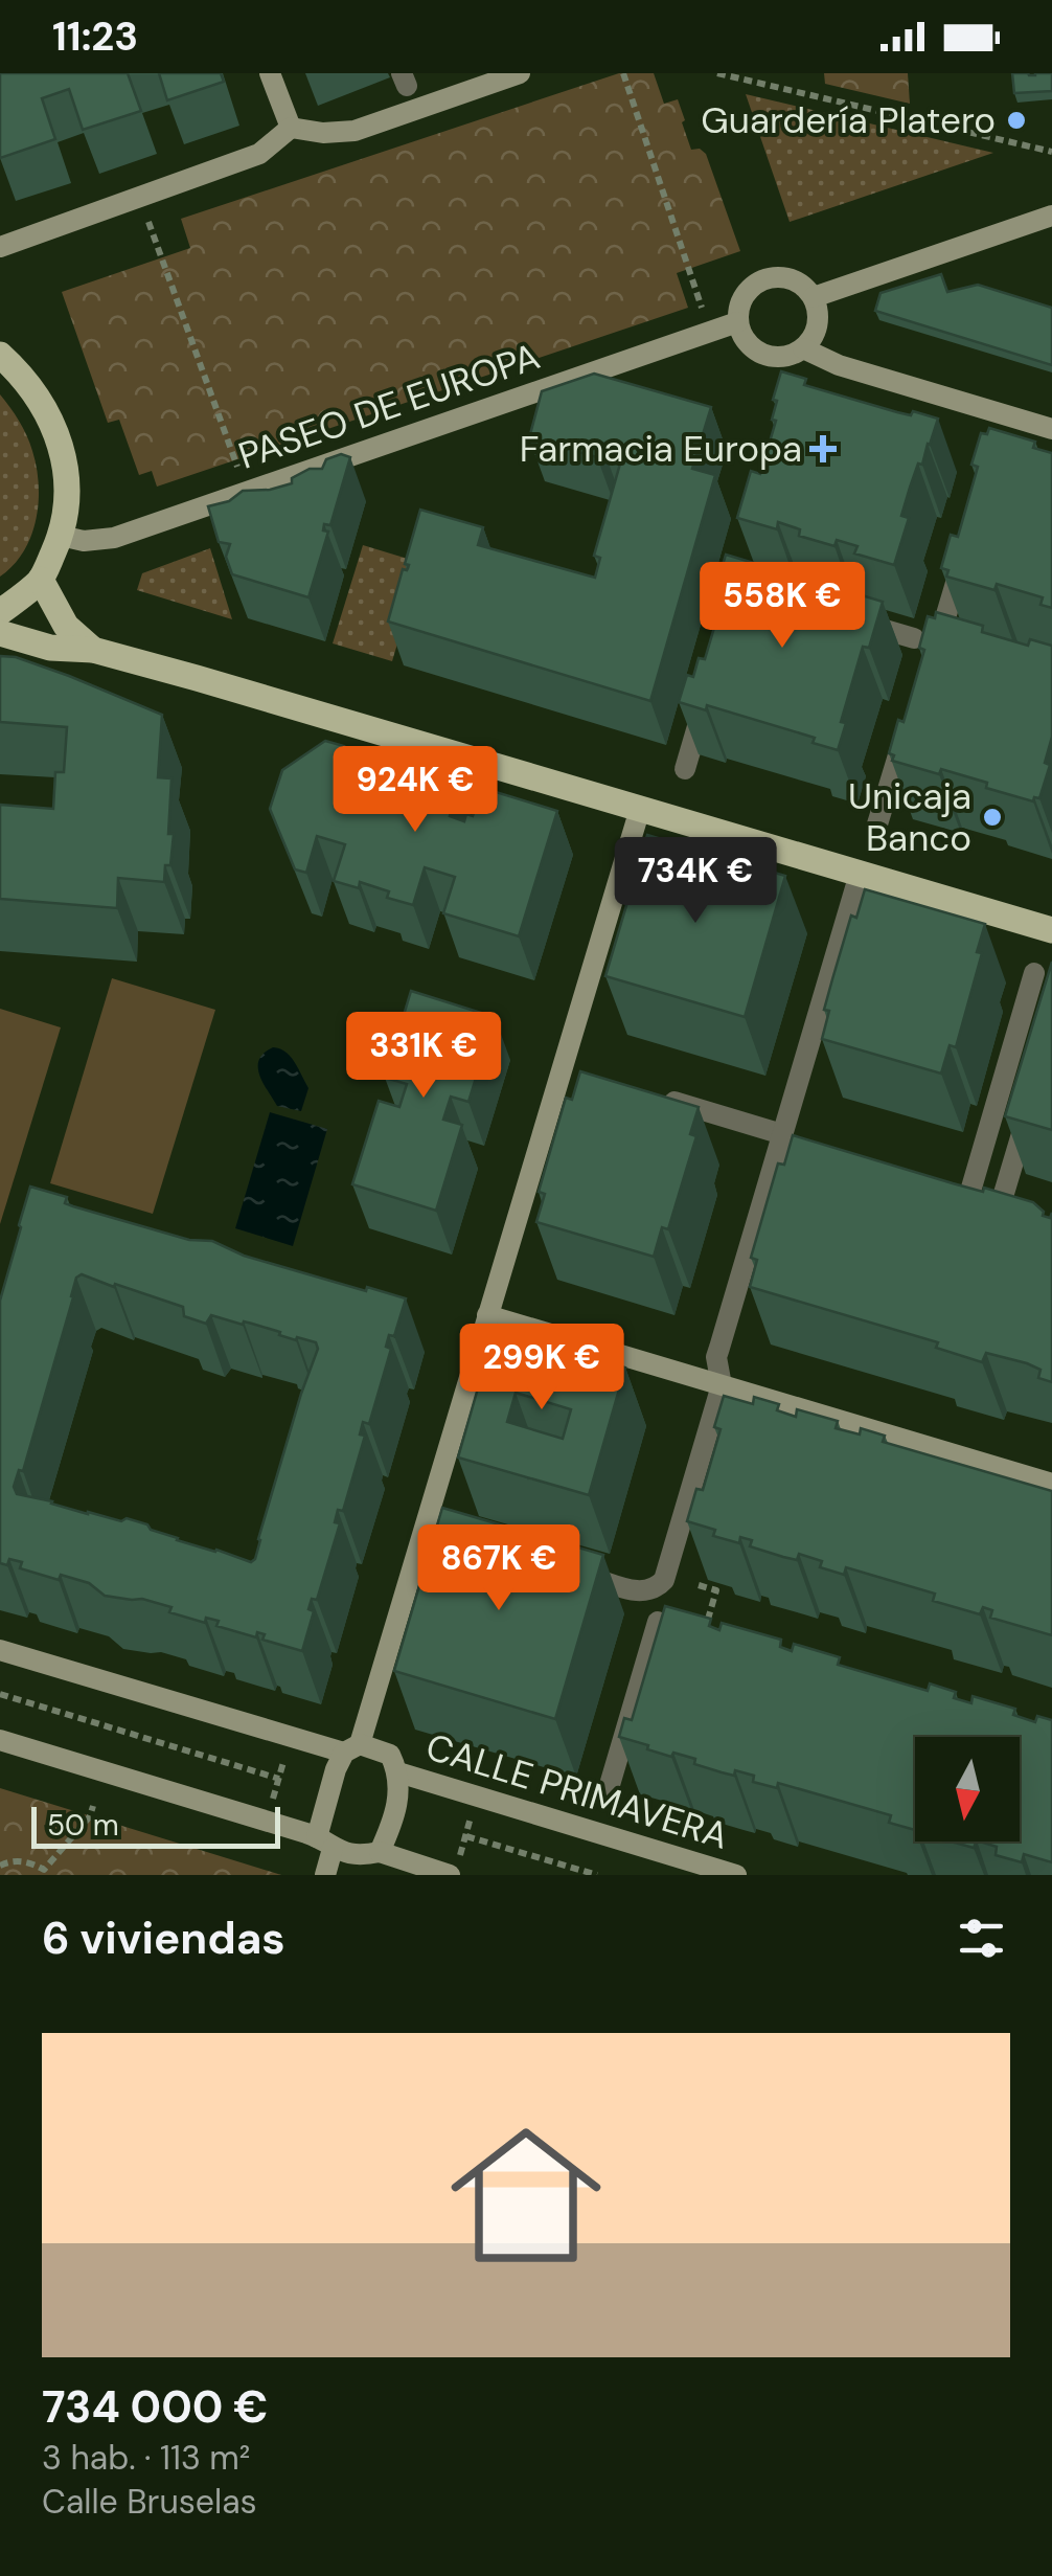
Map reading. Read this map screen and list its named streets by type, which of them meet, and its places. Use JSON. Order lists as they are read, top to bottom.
{
  "streets": {
    "main road": ["PASEO DE EUROPA", "CALLE PRIMAVERA"]
  },
  "places": {
    "other": ["Guardería Platero", "Unicaja Banco"],
    "health": ["Farmacia Europa"]
  },
  "scale_bar": "50 m",
  "north": "bottom",
  "page": {
    "status": "11:23",
    "price": [
      "558K €",
      "924K €",
      "734K €",
      "331K €",
      "299K €",
      "867K €"
    ],
    "scale": "50 m",
    "heading": "6 viviendas",
    "list": [
      {
        "name": "734 000 €",
        "note": "3 hab. · 113 m² · Calle Bruselas"
      }
    ]
  }
}
